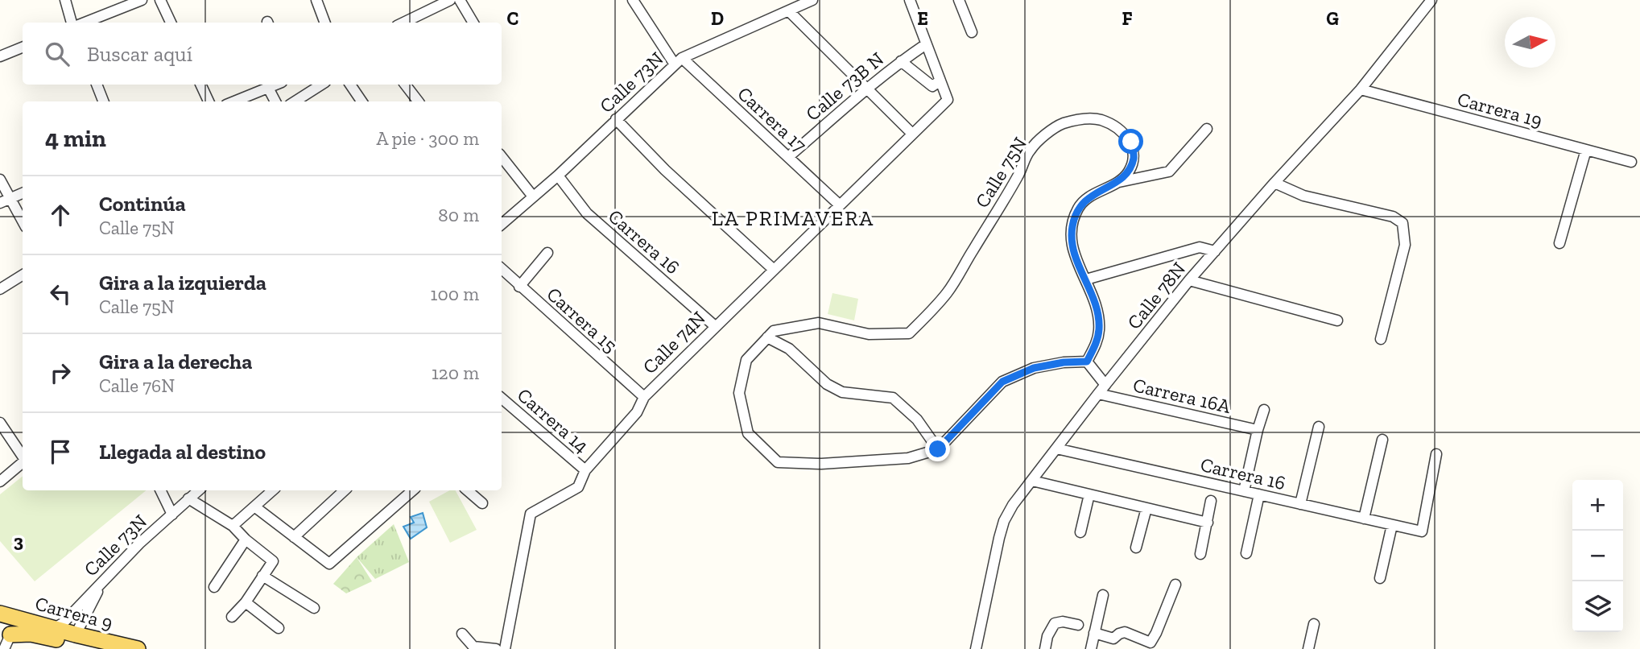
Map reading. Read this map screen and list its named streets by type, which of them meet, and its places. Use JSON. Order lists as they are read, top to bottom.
{
  "streets": {
    "main road": ["Carrera 9"],
    "street": [
      "Calle 73N",
      "Calle 73B N",
      "Carrera 19",
      "Carrera 17",
      "Calle 75N",
      "Carrera 16",
      "Calle 78N",
      "Carrera 15",
      "Calle 74N",
      "Carrera 16A",
      "Carrera 14"
    ]
  },
  "crossings": [
    ["Calle 73N", "Carrera 17"],
    ["Calle 73N", "Carrera 16"],
    ["Calle 73N", "Carrera 9"],
    ["Calle 73B N", "Carrera 17"],
    ["Carrera 19", "Calle 78N"],
    ["Carrera 17", "Calle 74N"],
    ["Carrera 16", "Calle 78N"],
    ["Carrera 16", "Calle 74N"],
    ["Calle 78N", "Carrera 16A"],
    ["Carrera 15", "Calle 74N"],
    ["Calle 74N", "Carrera 14"]
  ],
  "districts": ["LA PRIMAVERA"],
  "north": "right",
  "page": {
    "search": "Buscar aquí",
    "heading": ["4 min", "A pie · 300 m"],
    "list": [
      ["Continúa", "Calle 75N", "80 m"],
      ["Gira a la izquierda", "Calle 75N", "100 m"],
      ["Gira a la derecha", "Calle 76N", "120 m"],
      "Llegada al destino"
    ],
    "map_buttons": ["+", "−"]
  },
  "grid": {
    "columns": [
      "C",
      "D",
      "E",
      "F",
      "G"
    ],
    "rows": ["3"]
  }
}
